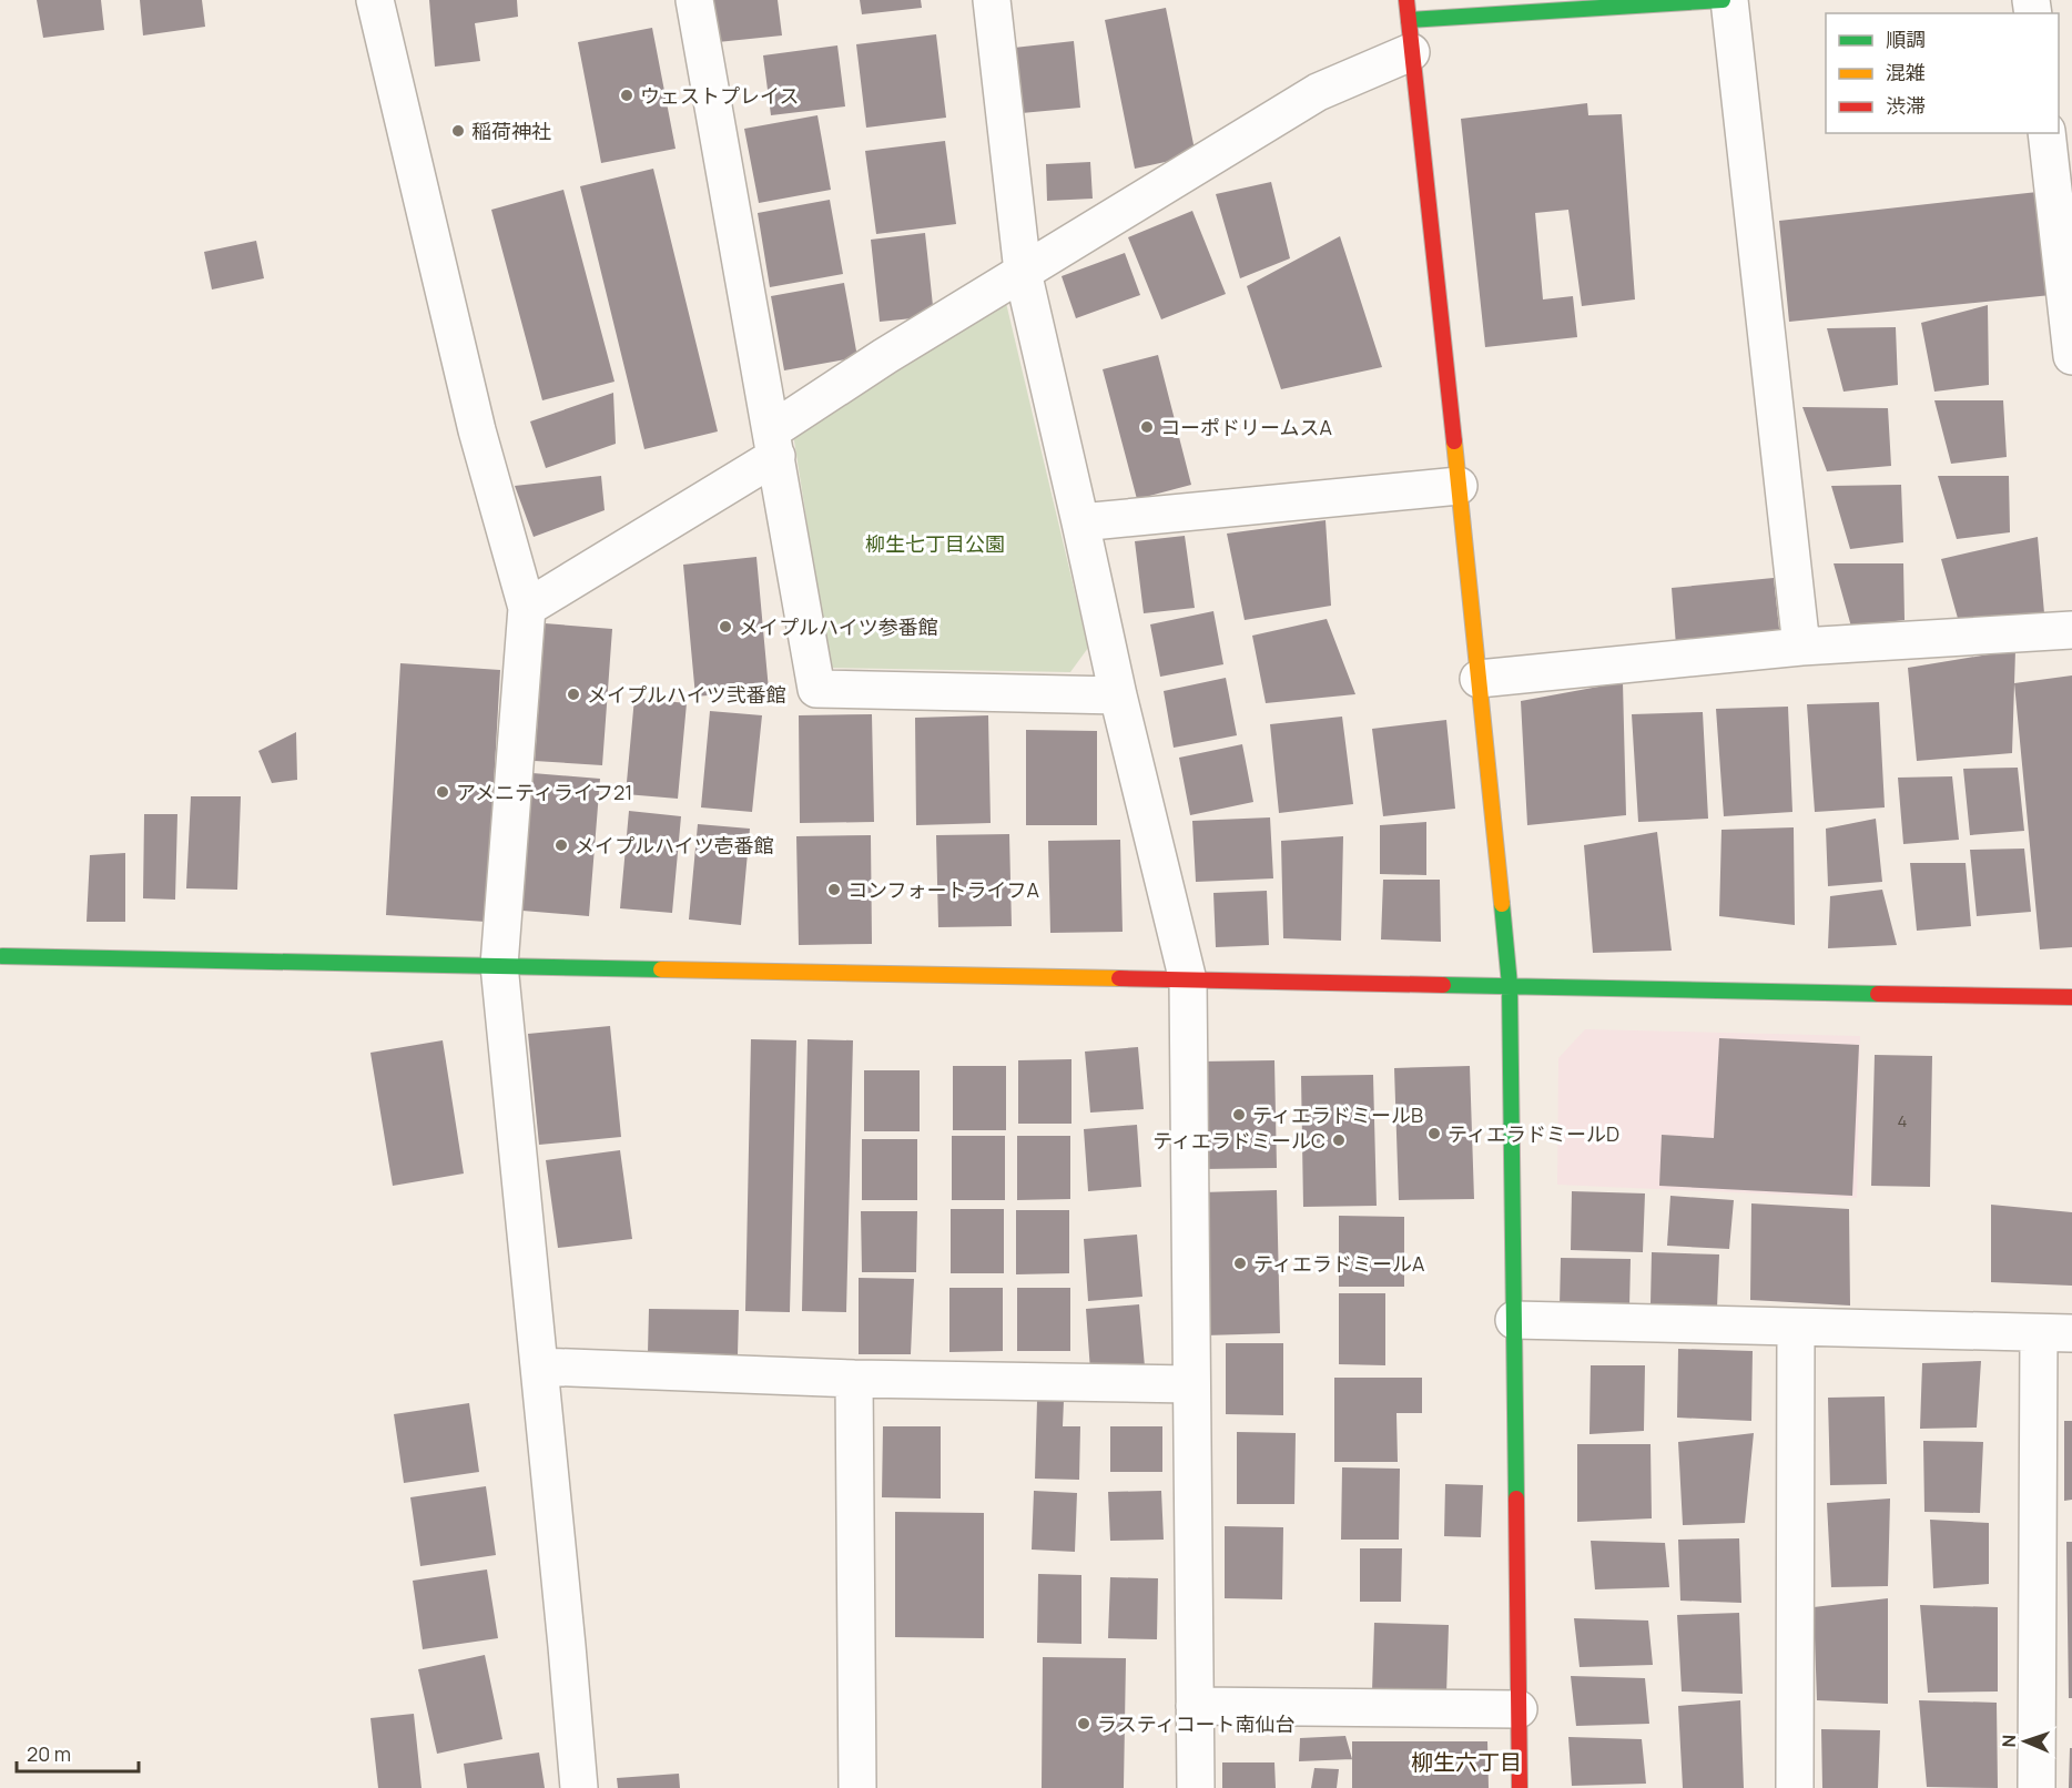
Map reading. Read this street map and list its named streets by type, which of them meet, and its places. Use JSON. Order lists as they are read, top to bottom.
{
  "districts": ["柳生六丁目"],
  "parks": ["柳生七丁目公園"],
  "places": [
    "ウェストプレイス",
    "稲荷神社",
    "コーポドリームスA",
    "メイプルハイツ参番館",
    "メイプルハイツ弐番館",
    "アメニティライフ21",
    "メイプルハイツ壱番館",
    "コンフォートライフA",
    "ティエラドミールB",
    "ティエラドミールD",
    "ティエラドミールC",
    "ティエラドミールA",
    "ラスティコート南仙台"
  ],
  "house_numbers": ["4"],
  "legend": ["順調", "混雑", "渋滞"],
  "scale_bar": "20 m",
  "north": "left"
}
